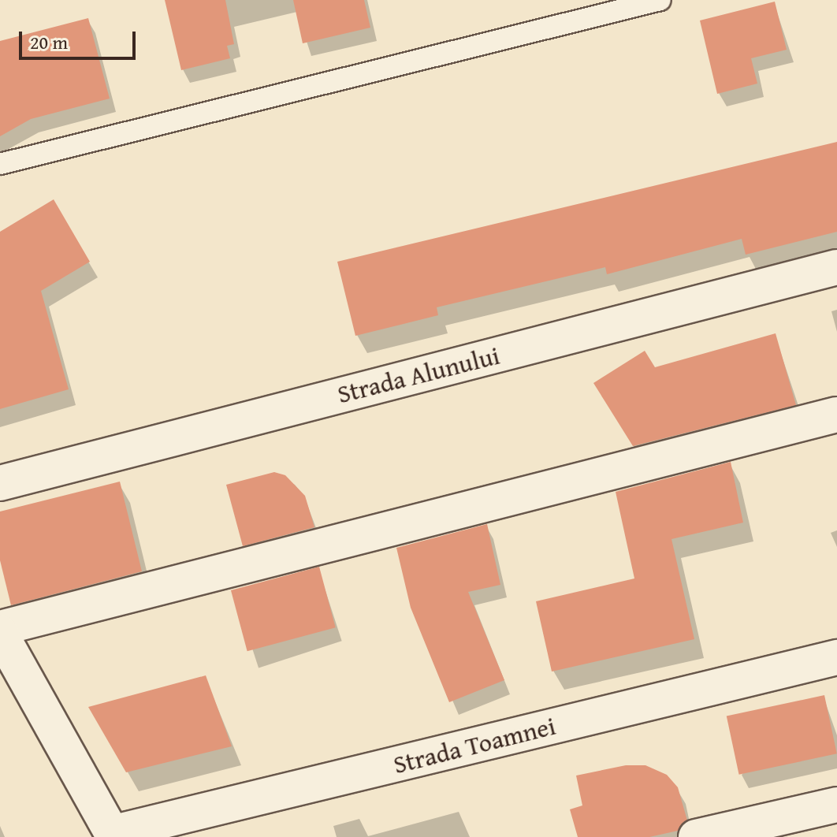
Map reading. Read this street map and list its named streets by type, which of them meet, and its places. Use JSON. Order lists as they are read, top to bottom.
{
  "streets": {
    "street": ["Strada Alunului", "Strada Toamnei"]
  },
  "scale_bar": "20 m"
}
